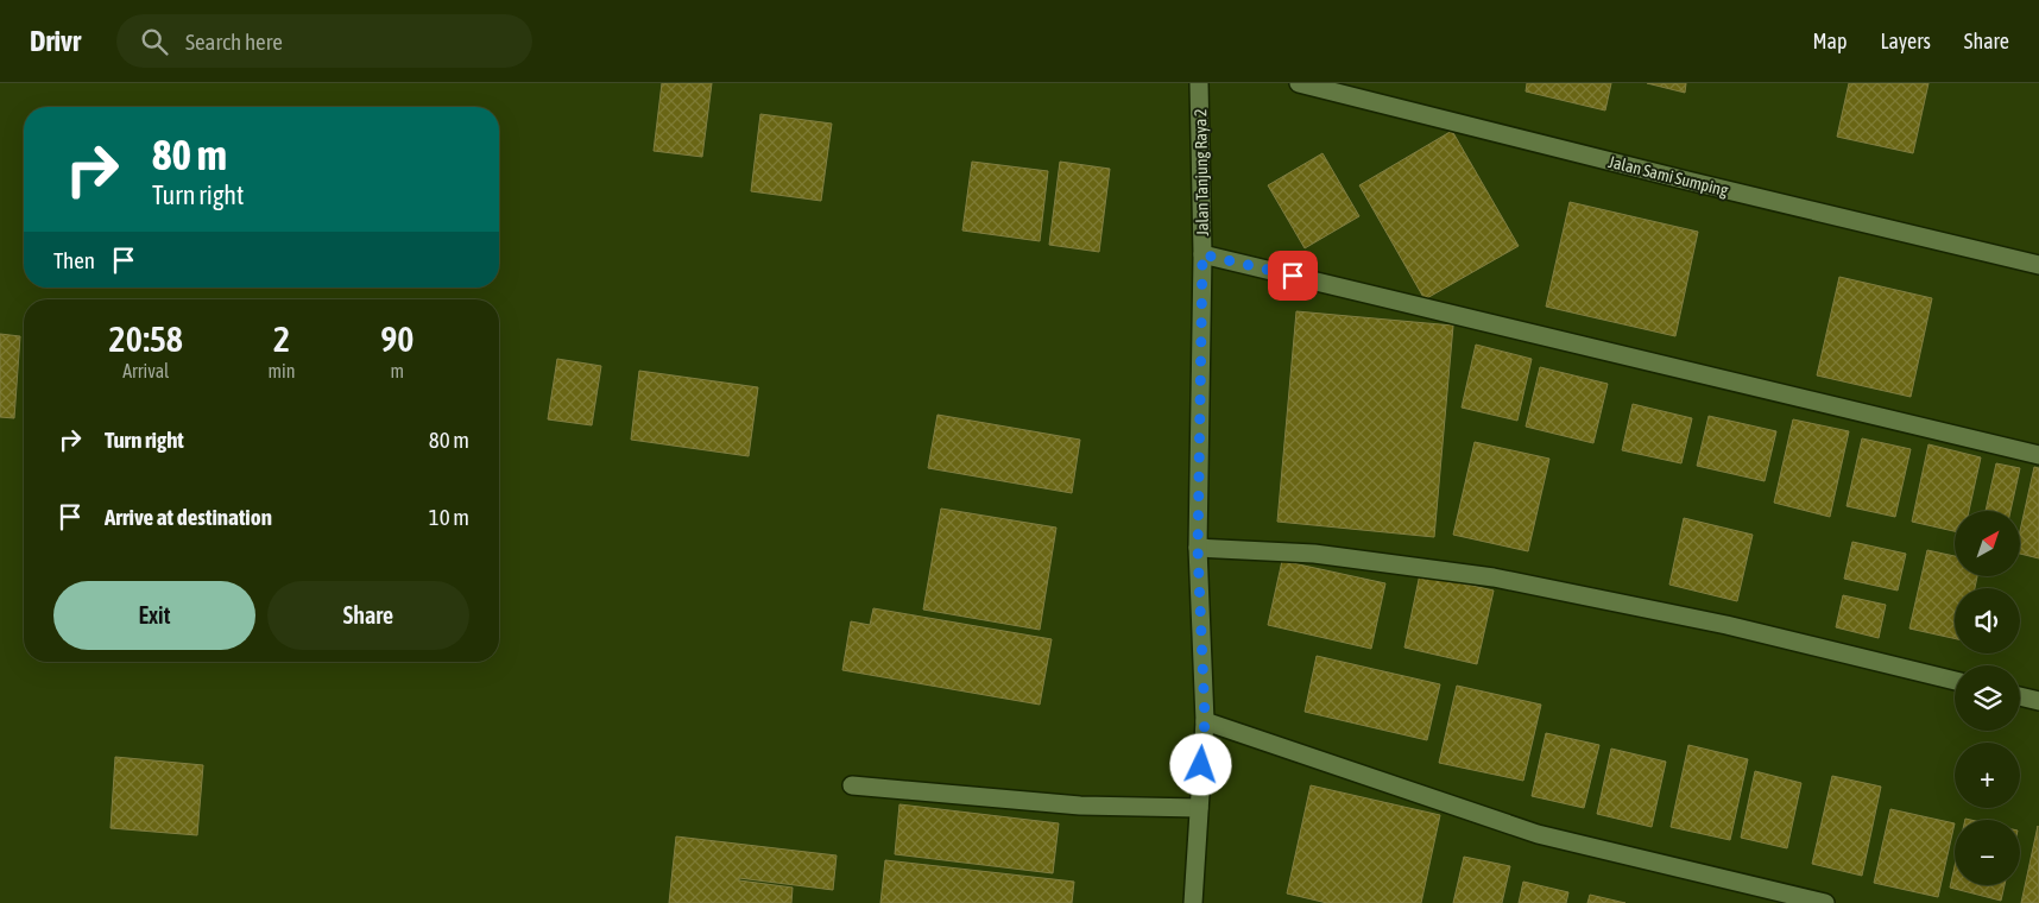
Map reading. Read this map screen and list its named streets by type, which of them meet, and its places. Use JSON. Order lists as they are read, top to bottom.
{
  "streets": {
    "street": ["Jalan Tanjung Raya 2", "Jalan Sami Sumping"]
  },
  "north": "top right",
  "page": {
    "header": "Drivr",
    "search": "Search here",
    "nav": ["Map", "Layers", "Share"],
    "turn": ["80 m", "Turn right"],
    "then": "Then",
    "eta": [
      "20:58",
      "Arrival",
      "2",
      "min",
      "90",
      "m"
    ],
    "list": [
      {
        "name": "Turn right",
        "value": "80 m"
      },
      {
        "name": "Arrive at destination",
        "value": "10 m"
      }
    ],
    "map_buttons": ["+", "−"],
    "buttons": ["Exit", "Share"]
  }
}
